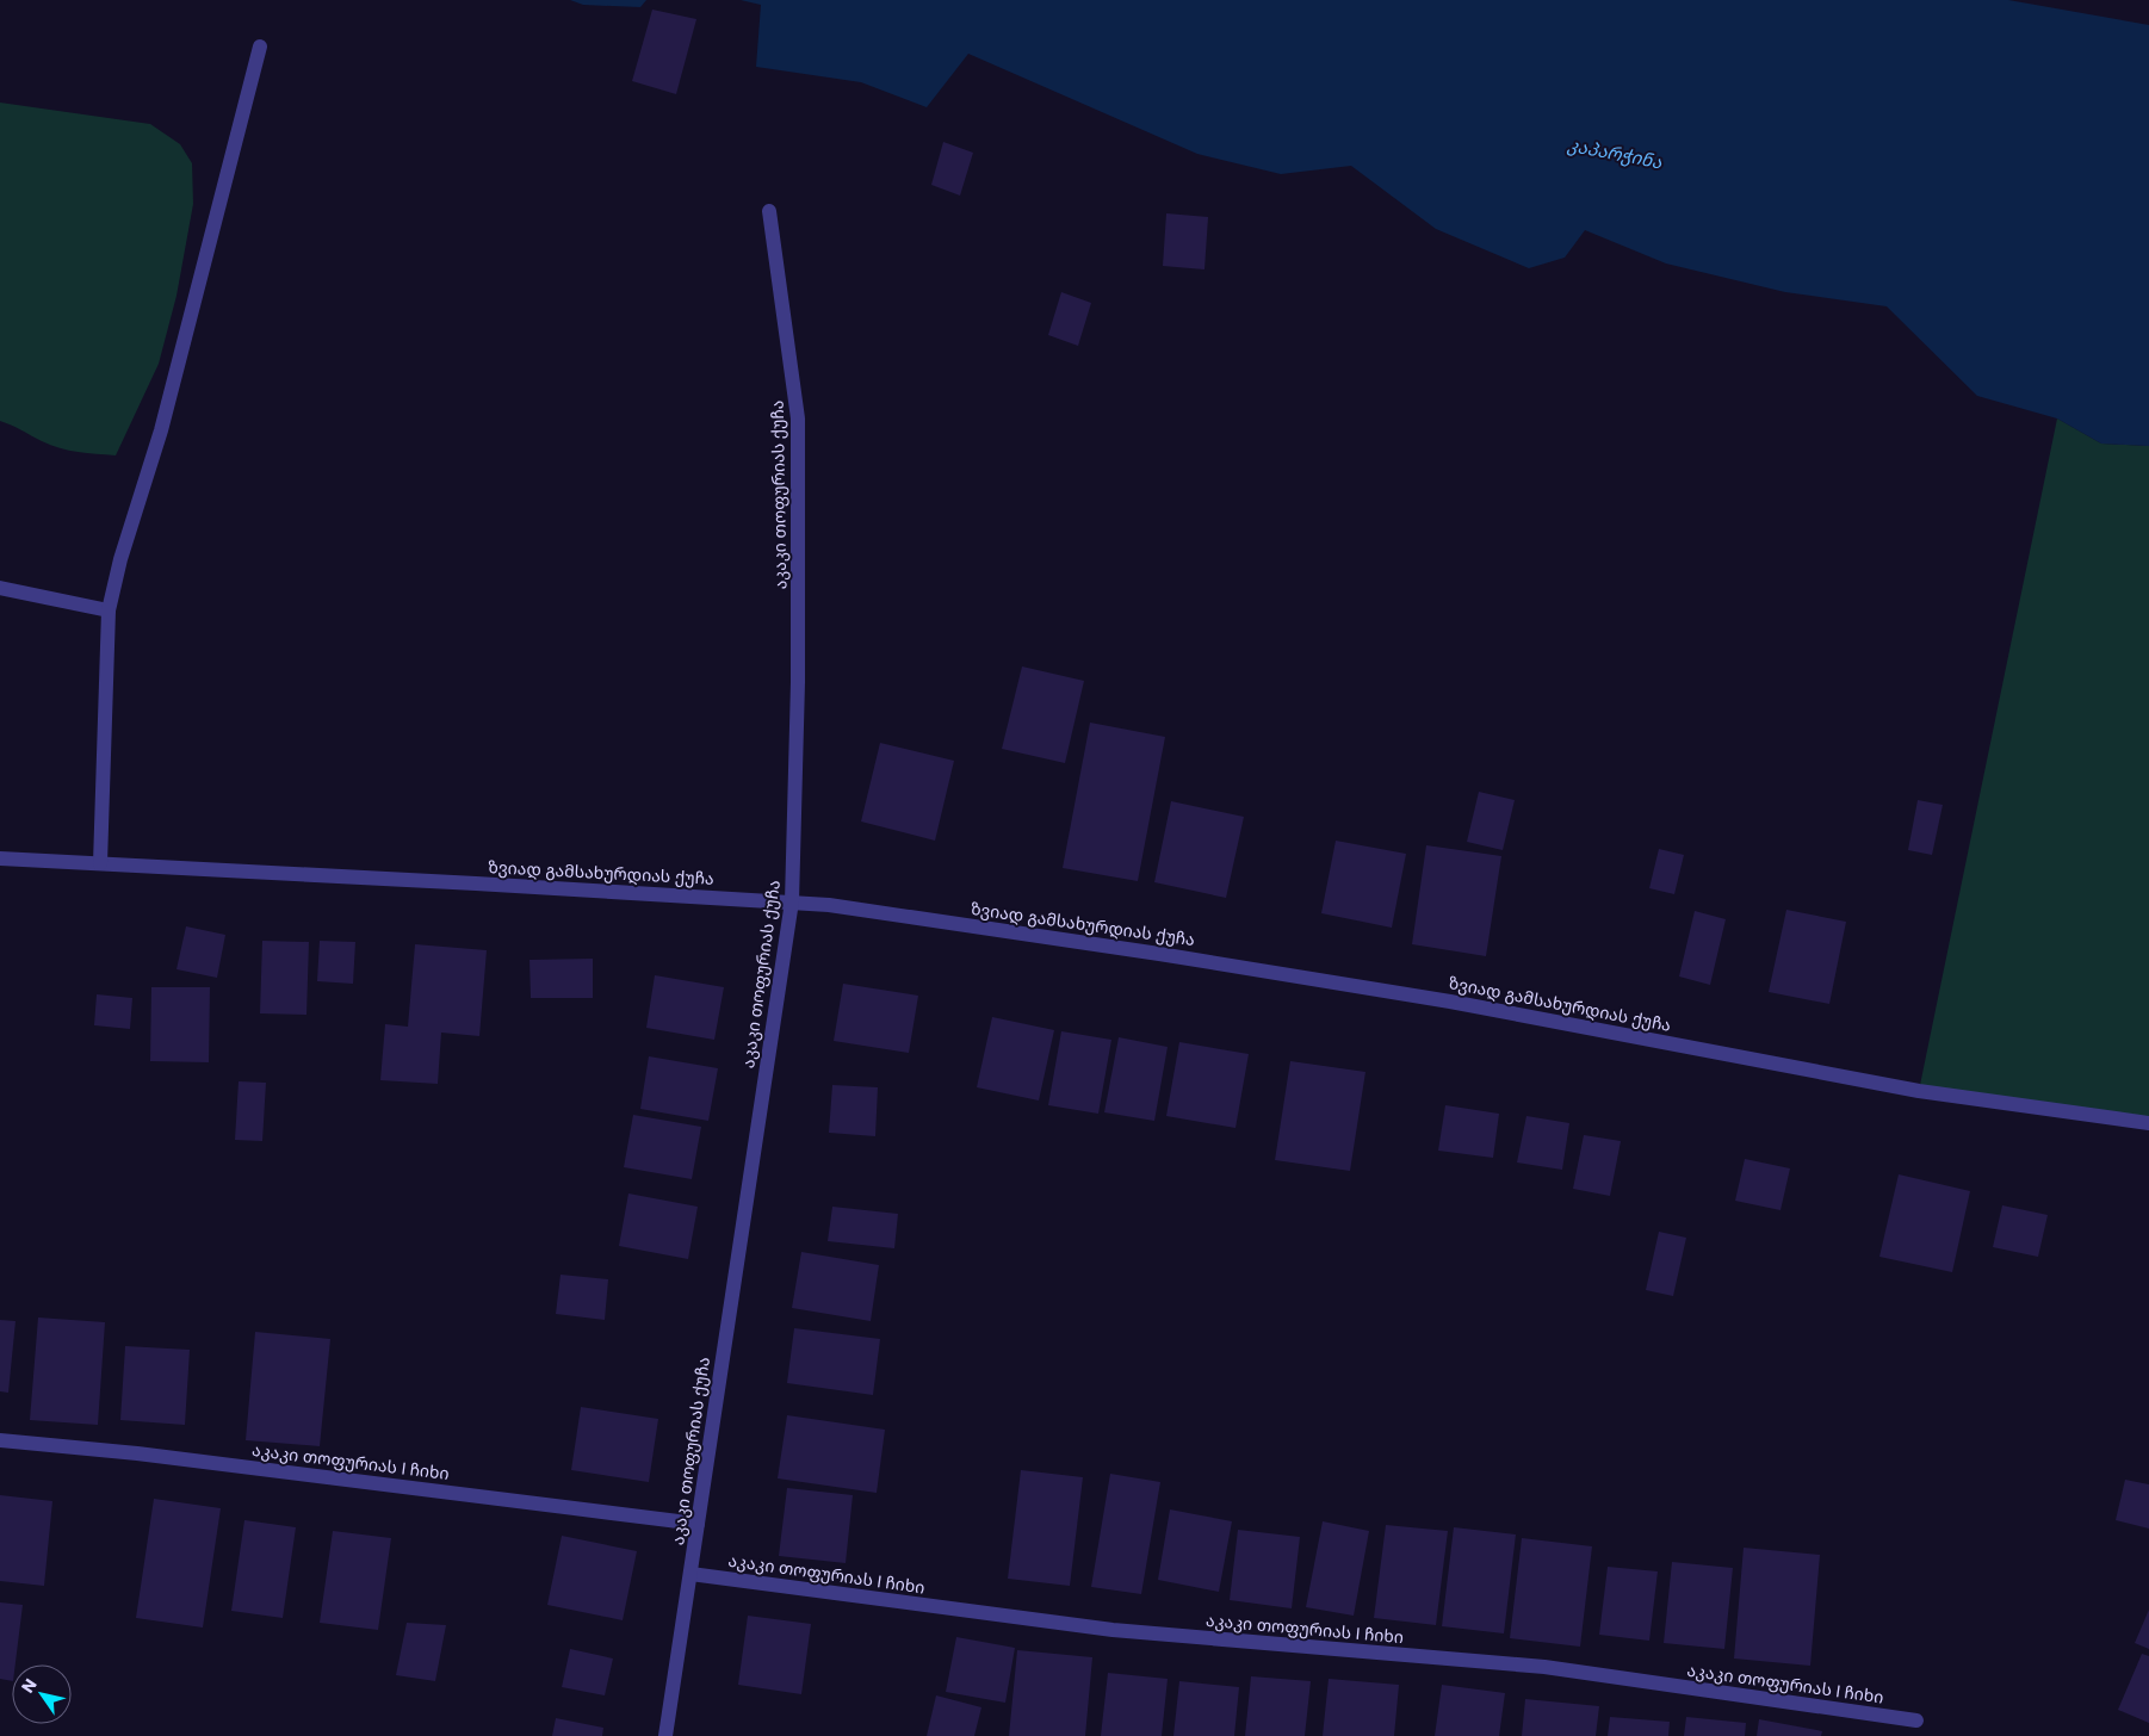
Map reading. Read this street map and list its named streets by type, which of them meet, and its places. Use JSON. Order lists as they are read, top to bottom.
{
  "streets": {
    "street": ["აკაკი თოფურიას ქუჩა", "ზვიად გამსახურდიას ქუჩა", "აკაკი თოფურიას I ჩიხი"]
  },
  "crossings": [
    ["აკაკი თოფურიას ქუჩა", "ზვიად გამსახურდიას ქუჩა"],
    ["აკაკი თოფურიას ქუჩა", "აკაკი თოფურიას I ჩიხი"]
  ],
  "water": ["კაპარჭინა"],
  "north": "top left"
}
